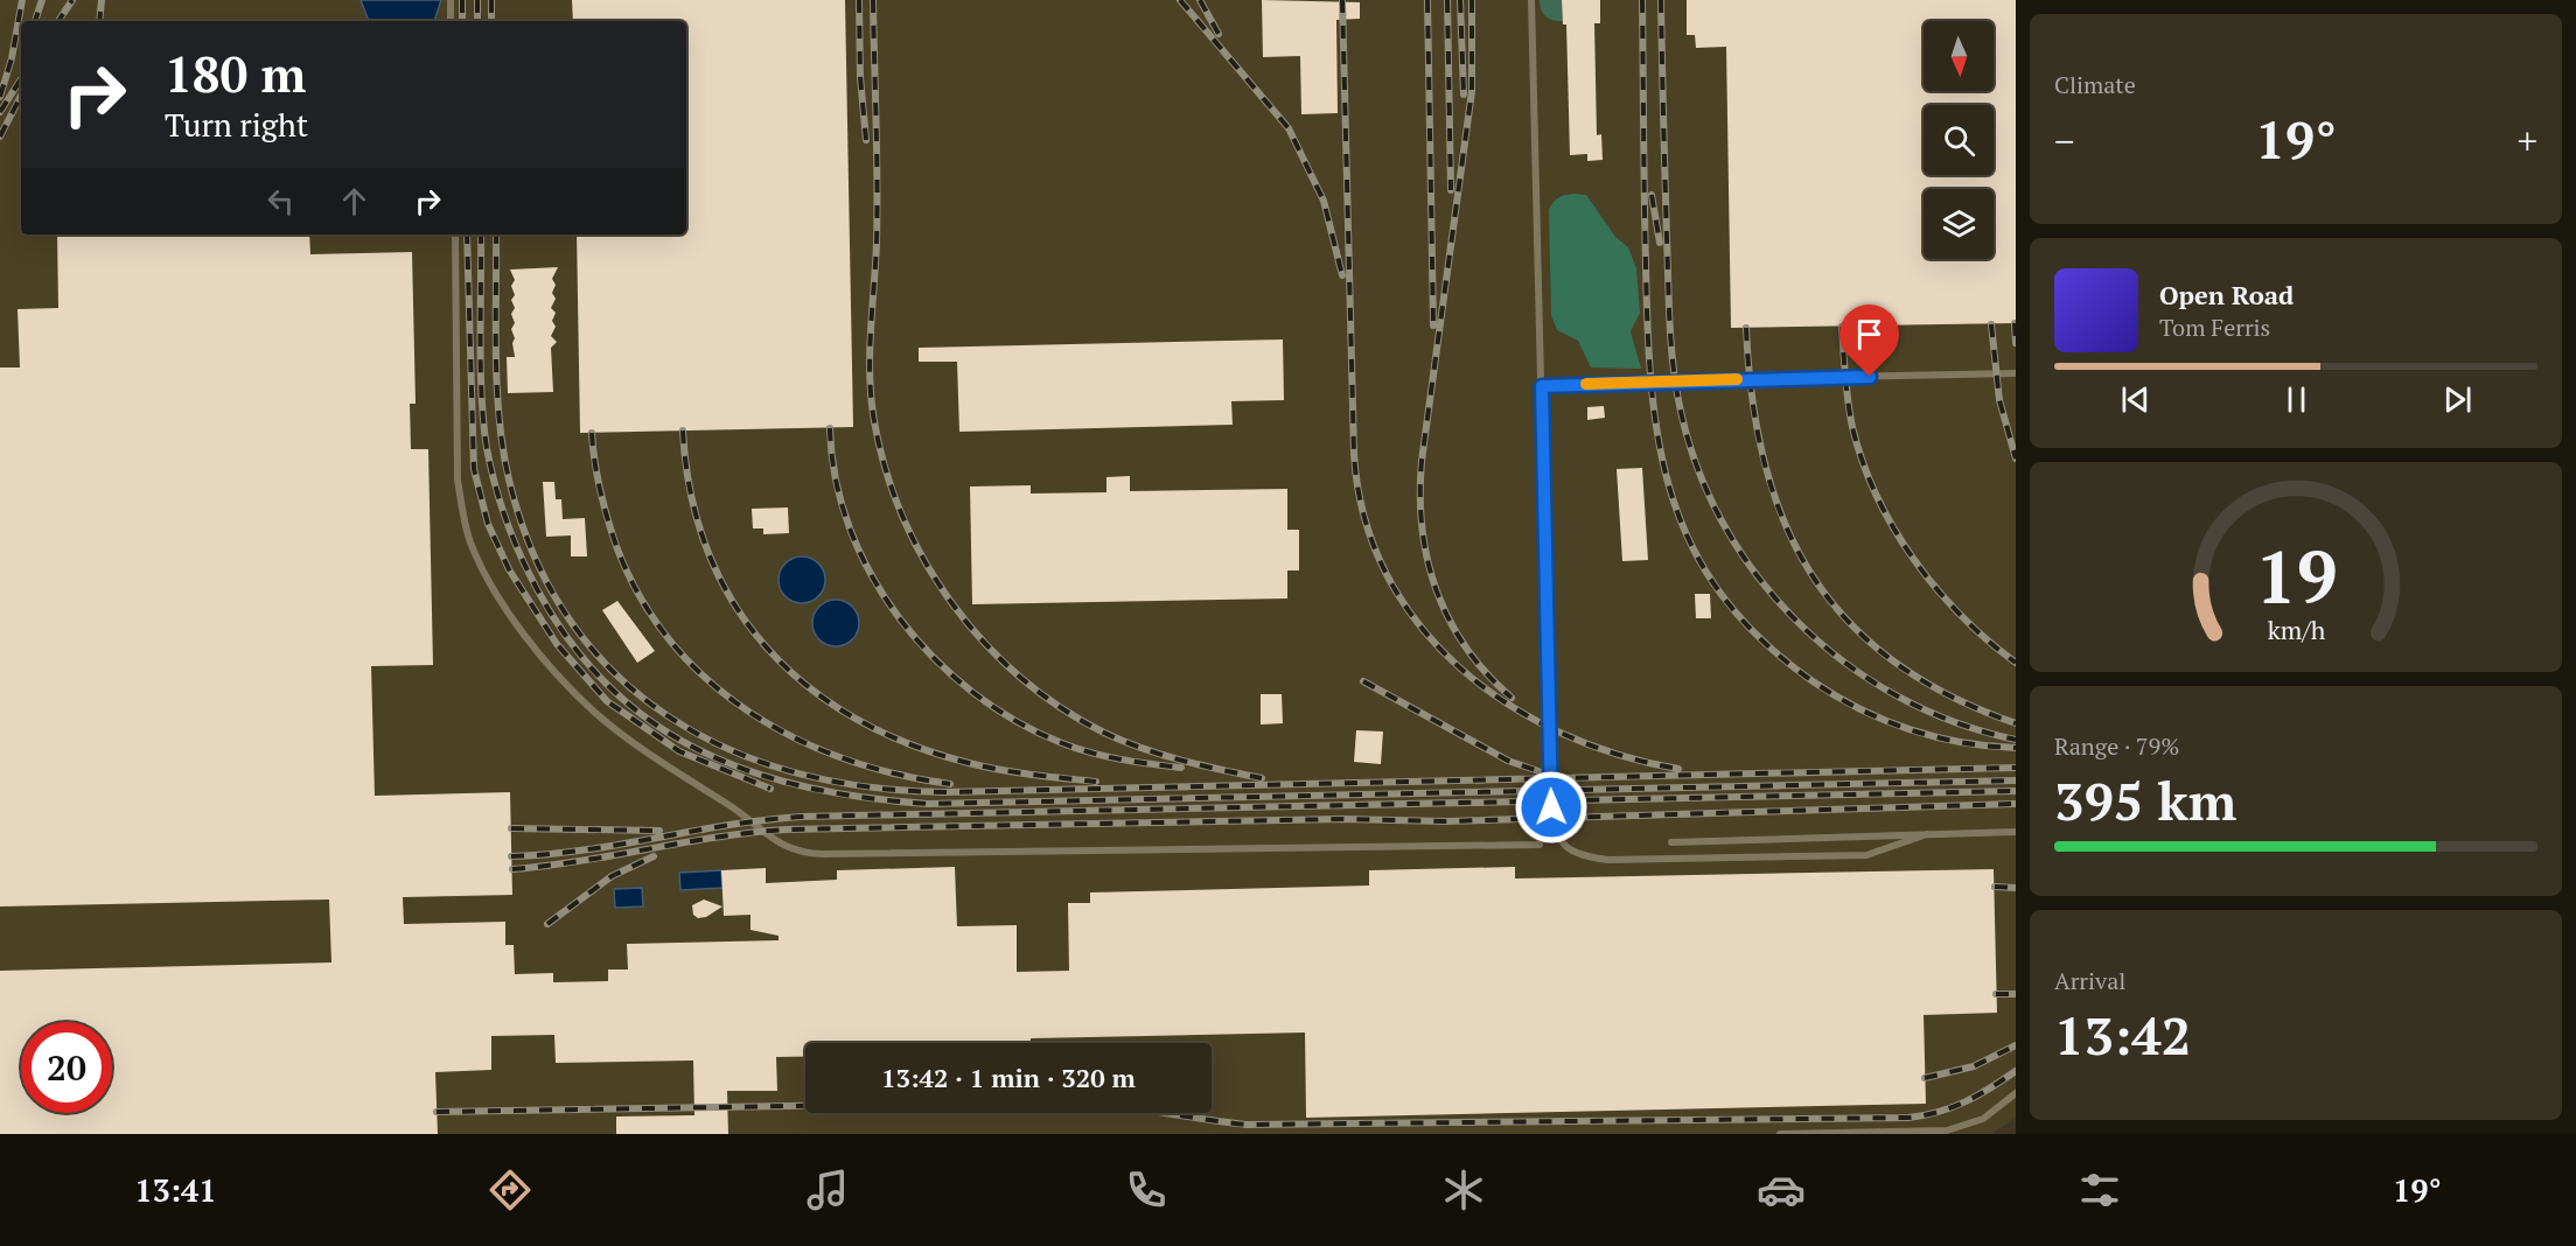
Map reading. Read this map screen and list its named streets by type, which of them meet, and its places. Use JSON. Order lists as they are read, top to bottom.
{
  "north": "bottom",
  "page": {
    "tile": [
      "Climate",
      ["Range · 79%", "395 km"],
      ["Arrival", "13:42"]
    ],
    "turn": ["180 m", "Turn right"],
    "heat": ["−", "19°", "+"],
    "song": ["Open Road", "Tom Ferris"],
    "limit": "20",
    "trip": "13:42 · 1 min · 320 m",
    "tabs": ["13:41", "19°"],
    "gauge": ["19", "km/h"]
  }
}
